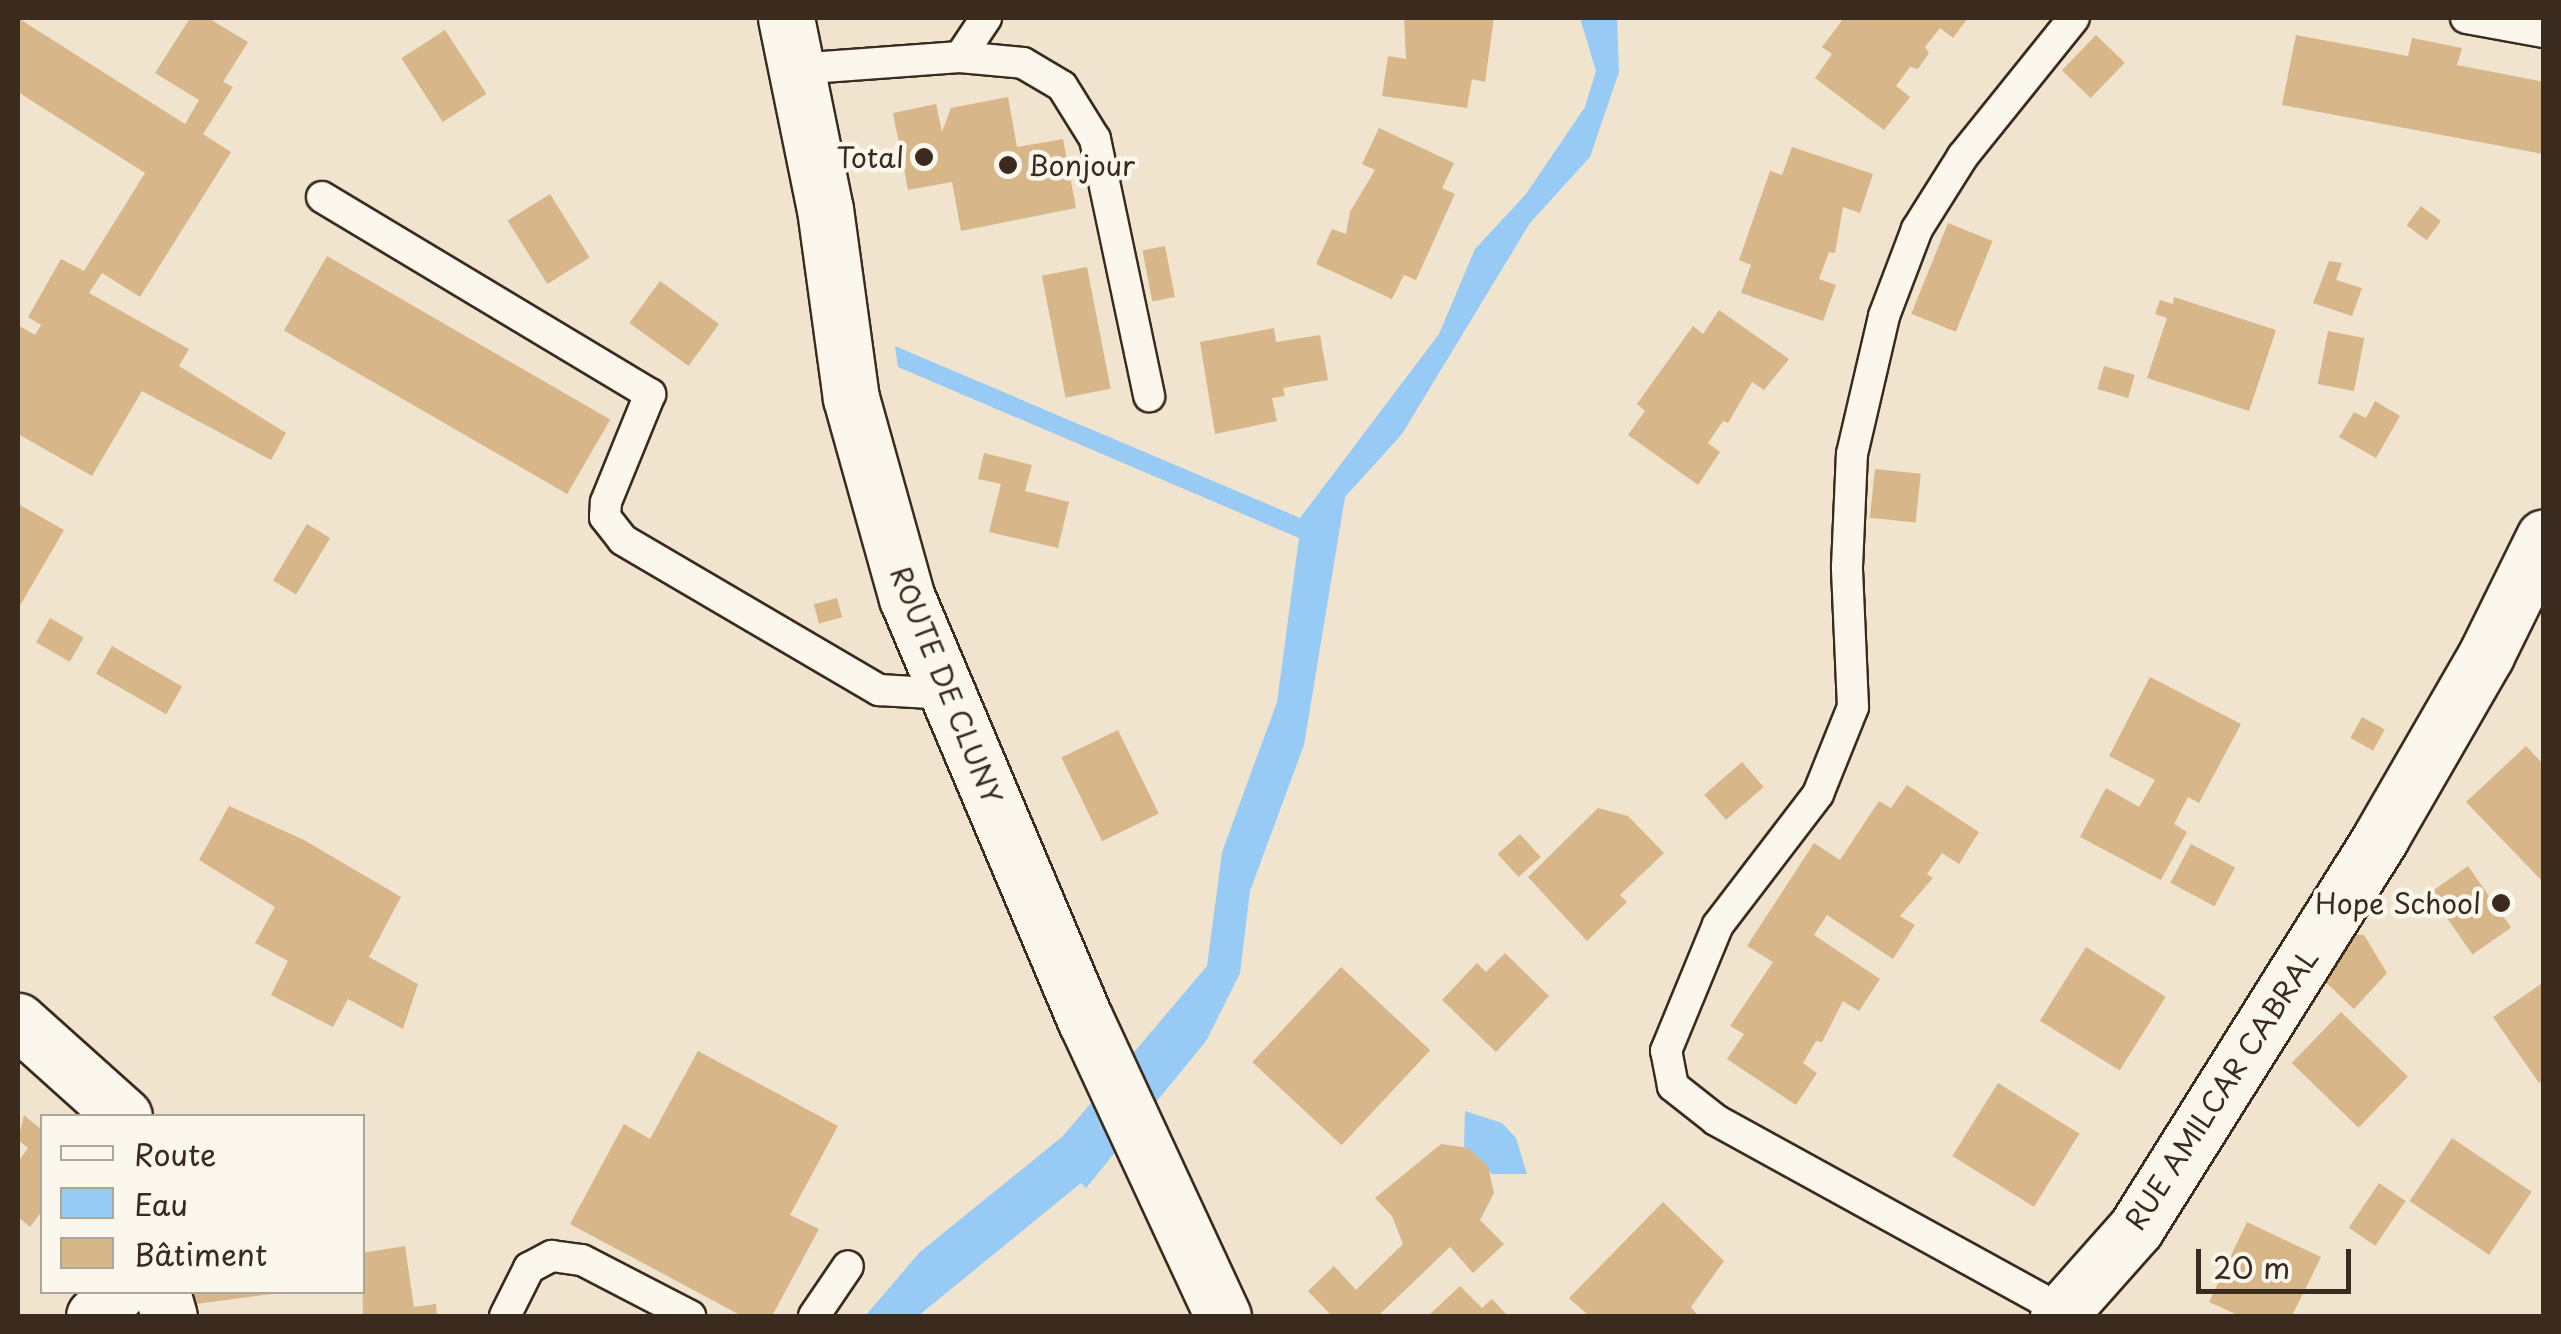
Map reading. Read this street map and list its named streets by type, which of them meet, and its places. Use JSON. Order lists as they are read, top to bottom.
{
  "streets": {
    "main road": ["ROUTE DE CLUNY", "RUE AMILCAR CABRAL"]
  },
  "places": ["Total", "Bonjour", "Hope School"],
  "legend": ["Route", "Eau", "Bâtiment"],
  "scale_bar": "20 m"
}
